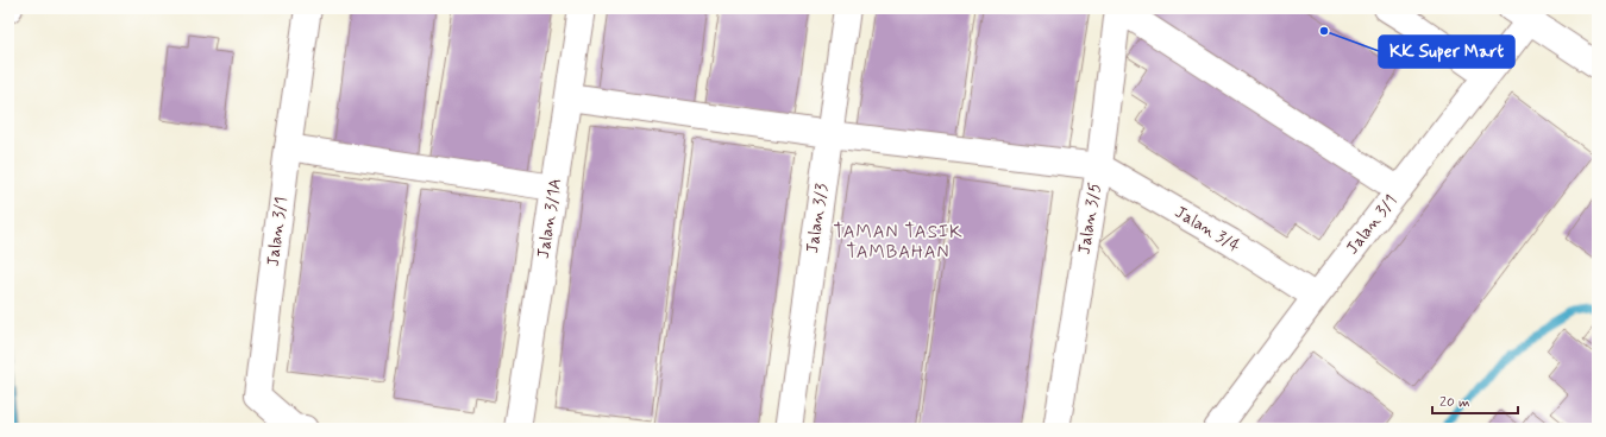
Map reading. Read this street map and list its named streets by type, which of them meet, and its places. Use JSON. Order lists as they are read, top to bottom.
{
  "streets": {
    "street": [
      "Jalan 3/1A",
      "Jalan 3/3",
      "Jalan 3/5",
      "Jalan 3/1",
      "Jalan 3/4"
    ]
  },
  "crossings": [
    ["Jalan 3/5", "Jalan 3/4"],
    ["Jalan 3/1", "Jalan 3/4"]
  ],
  "districts": ["TAMAN TASIK TAMBAHAN"],
  "places": ["KK Super Mart"],
  "scale_bar": "20 m"
}
